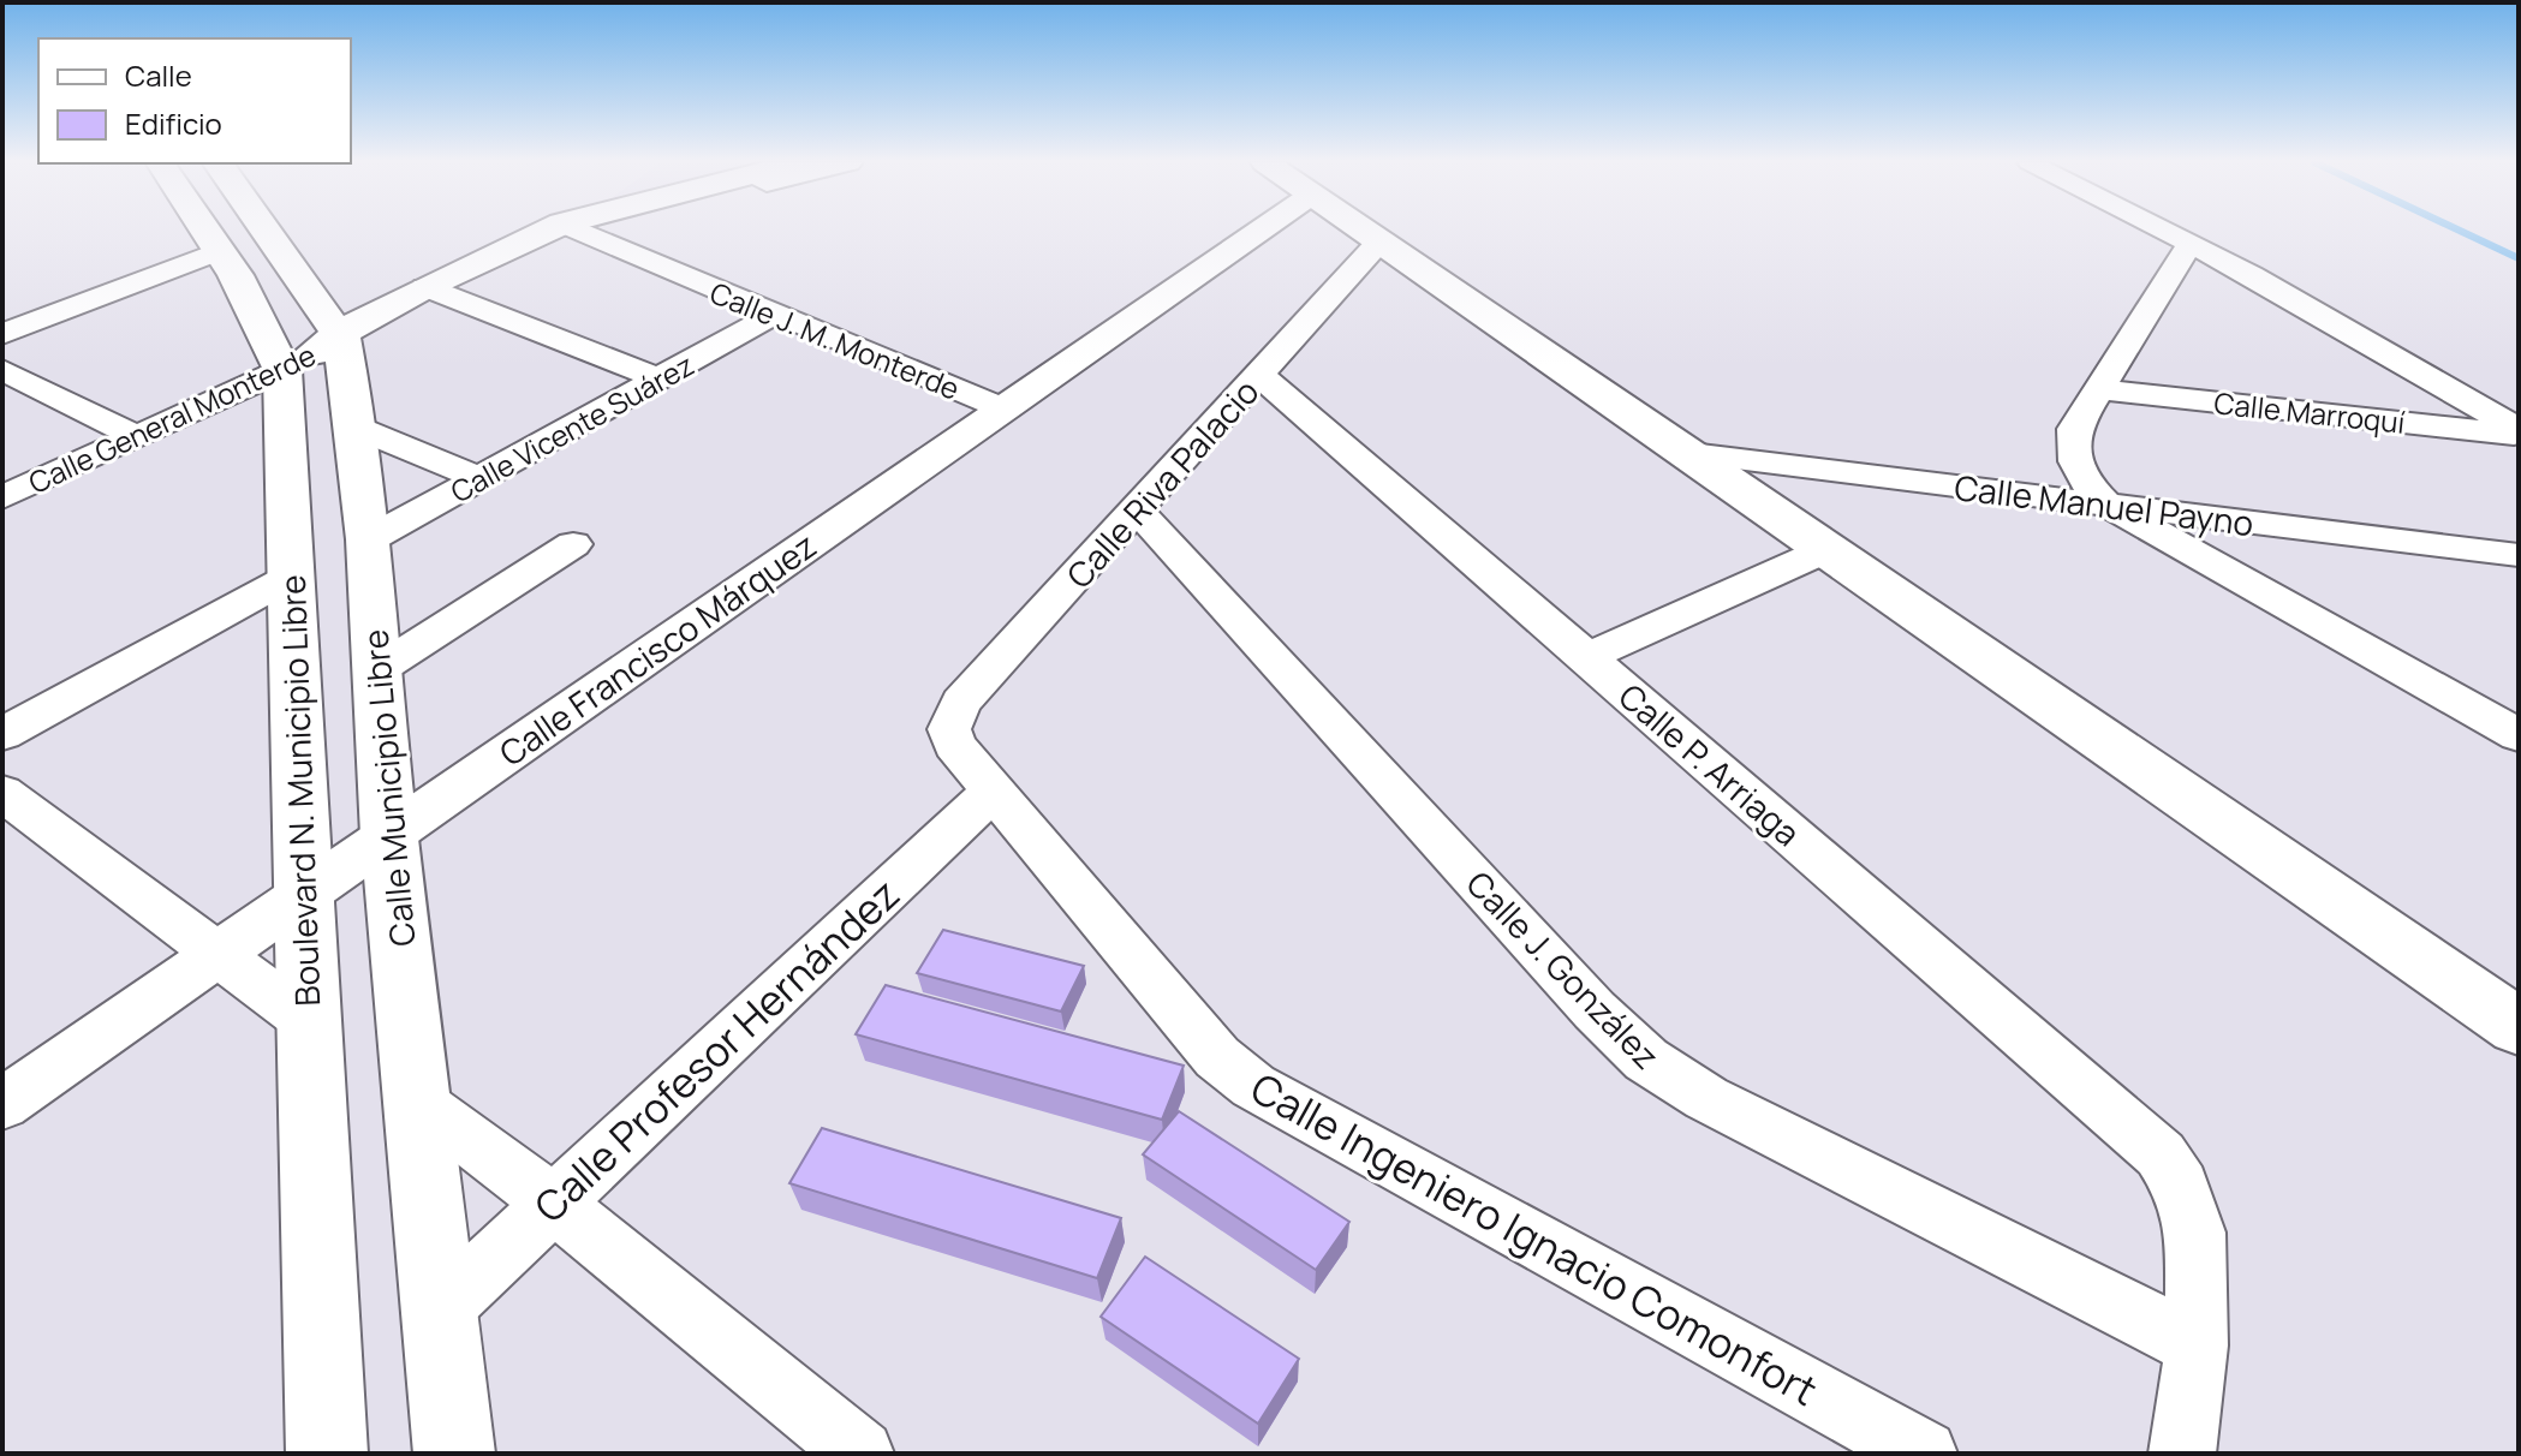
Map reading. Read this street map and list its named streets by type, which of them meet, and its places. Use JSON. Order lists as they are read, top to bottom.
{
  "streets": {
    "main road": ["Calle General Monterde", "Calle Municipio Libre", "Boulevard N. Municipio Libre"],
    "street": [
      "Calle J. M. Monterde",
      "Calle Marroquí",
      "Calle Vicente Suárez",
      "Calle Riva Palacio",
      "Calle Manuel Payno",
      "Calle Francisco Márquez",
      "Calle P. Arriaga",
      "Calle J. González",
      "Calle Profesor Hernández",
      "Calle Ingeniero Ignacio Comonfort"
    ]
  },
  "crossings": [
    ["Calle J. M. Monterde", "Calle Vicente Suárez"],
    ["Calle J. M. Monterde", "Calle Francisco Márquez"],
    ["Calle General Monterde", "Calle Municipio Libre"],
    ["Calle General Monterde", "Boulevard N. Municipio Libre"],
    ["Calle Vicente Suárez", "Calle Municipio Libre"],
    ["Calle Riva Palacio", "Calle P. Arriaga"],
    ["Calle Riva Palacio", "Calle J. González"],
    ["Calle Riva Palacio", "Calle Ingeniero Ignacio Comonfort"],
    ["Calle Francisco Márquez", "Calle Municipio Libre"],
    ["Calle Francisco Márquez", "Boulevard N. Municipio Libre"],
    ["Calle P. Arriaga", "Calle J. González"],
    ["Calle Municipio Libre", "Calle Profesor Hernández"],
    ["Calle Profesor Hernández", "Calle Ingeniero Ignacio Comonfort"]
  ],
  "legend": ["Calle", "Edificio"]
}
